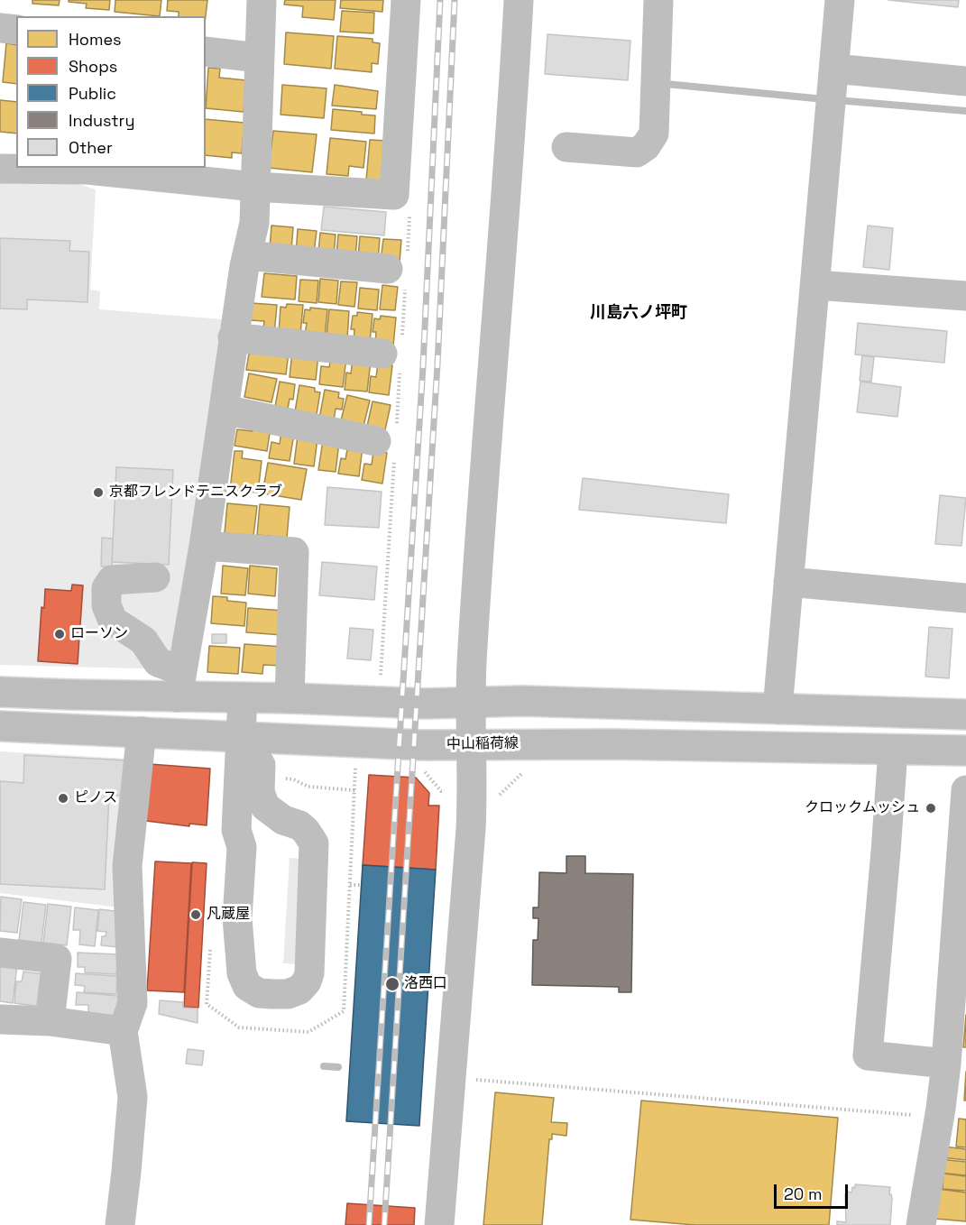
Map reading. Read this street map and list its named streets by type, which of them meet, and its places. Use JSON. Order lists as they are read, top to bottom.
{
  "streets": {
    "main road": ["中山稲荷線"]
  },
  "districts": ["川島六ノ坪町"],
  "places": [
    "京都フレンドテニスクラブ",
    "ローソン",
    "ピノス",
    "クロックムッシュ",
    "凡蔵屋",
    "洛西口"
  ],
  "legend": [
    "Homes",
    "Shops",
    "Public",
    "Industry",
    "Other"
  ],
  "scale_bar": "20 m"
}
